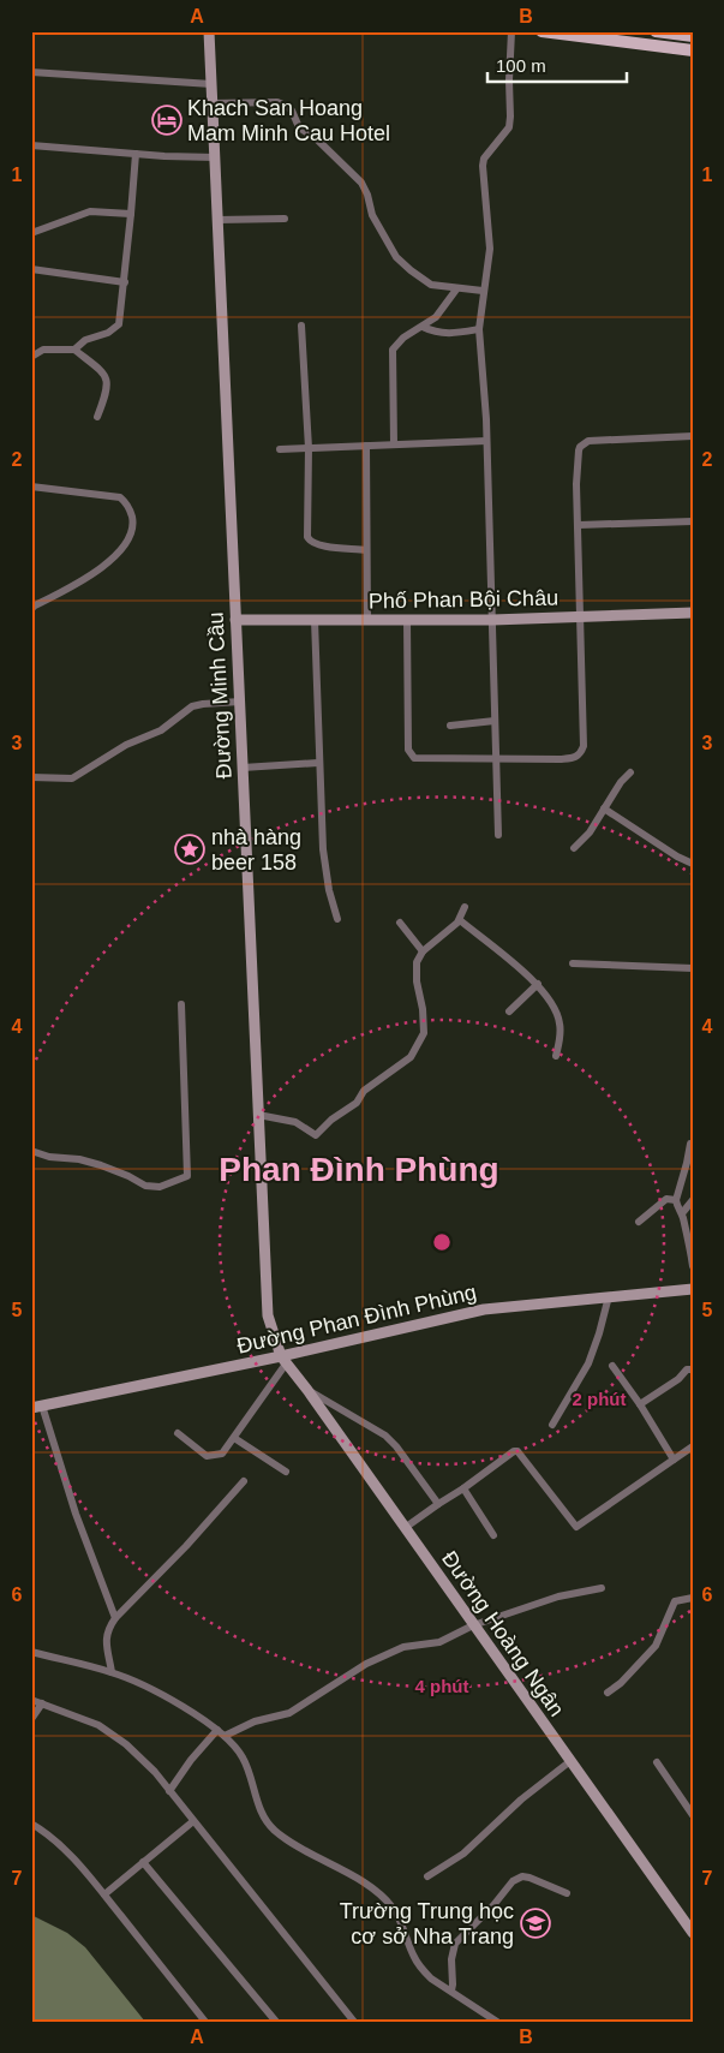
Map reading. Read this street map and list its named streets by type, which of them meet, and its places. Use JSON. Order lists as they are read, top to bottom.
{
  "streets": {
    "street": [
      "Phố Phan Bội Châu",
      "Đường Minh Cầu",
      "Đường Phan Đình Phùng",
      "Đường Hoàng Ngân"
    ]
  },
  "crossings": [
    ["Phố Phan Bội Châu", "Đường Minh Cầu"],
    ["Đường Minh Cầu", "Đường Phan Đình Phùng"],
    ["Đường Minh Cầu", "Đường Hoàng Ngân"],
    ["Đường Phan Đình Phùng", "Đường Hoàng Ngân"]
  ],
  "districts": ["Phan Đình Phùng"],
  "places": {
    "hotel": ["Khach San Hoang Mam Minh Cau Hotel"],
    "place": ["nhà hàng beer 158"],
    "school or university": ["Trường Trung học cơ sở Nha Trang"]
  },
  "scale_bar": "100 m",
  "grid": {
    "columns": ["A", "B"],
    "rows": [
      "1",
      "2",
      "3",
      "4",
      "5",
      "6",
      "7"
    ]
  },
  "rings": ["2 phút", "4 phút"]
}
